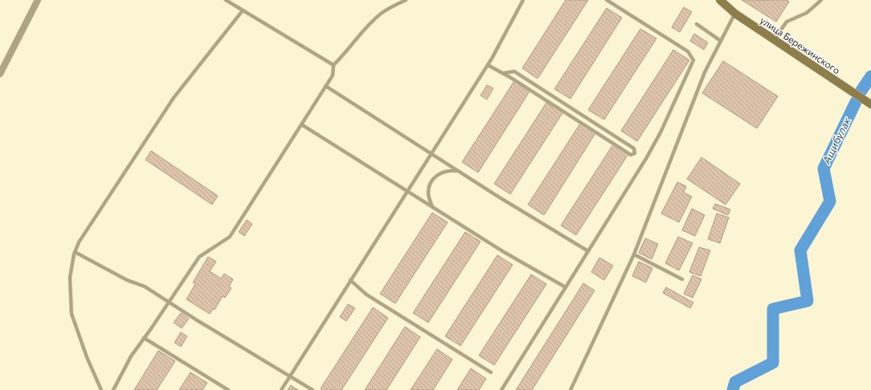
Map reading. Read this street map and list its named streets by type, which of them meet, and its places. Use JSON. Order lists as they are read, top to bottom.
{
  "streets": {
    "main road": ["улица Бережинского"]
  },
  "water": ["Ащибулак"]
}
